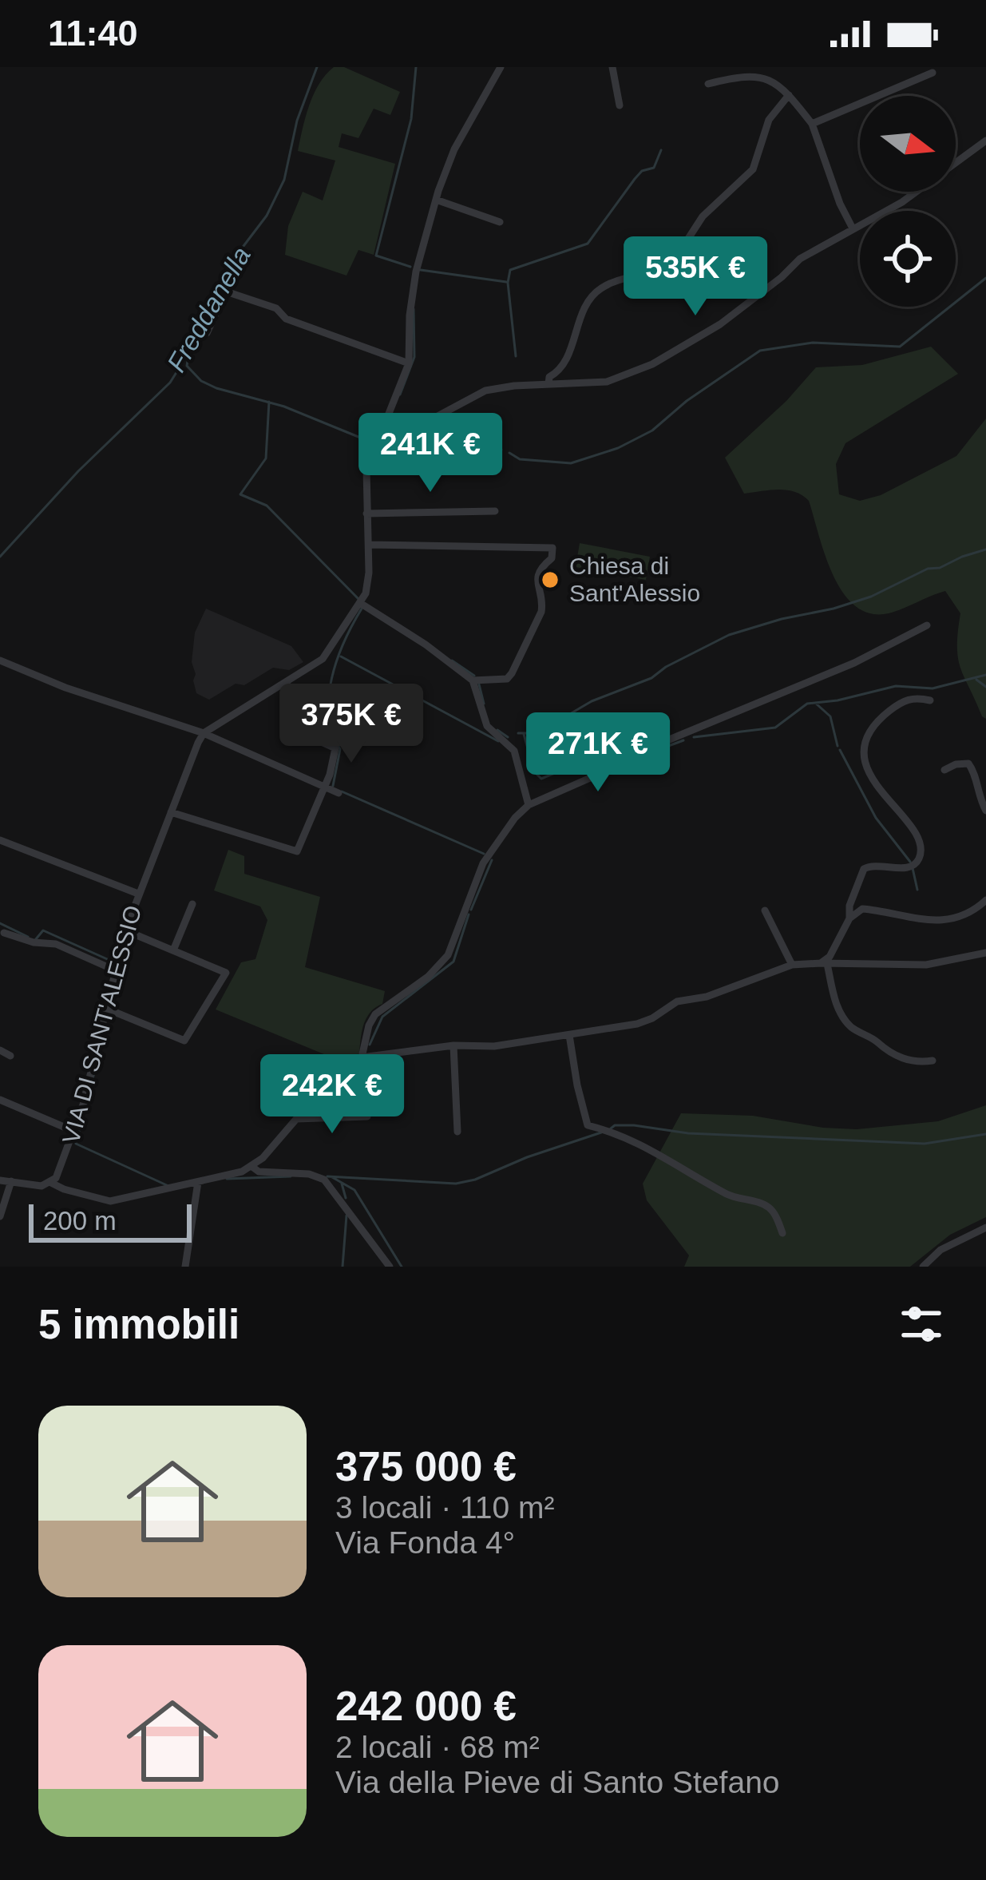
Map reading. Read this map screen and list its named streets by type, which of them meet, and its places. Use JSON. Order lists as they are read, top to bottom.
{
  "streets": {
    "street": ["VIA DI SANT'ALESSIO"]
  },
  "water": ["Freddanella"],
  "places": ["Chiesa di Sant'Alessio"],
  "scale_bar": "200 m",
  "north": "right",
  "page": {
    "status": "11:40",
    "price": [
      "535K €",
      "241K €",
      "375K €",
      "271K €",
      "242K €"
    ],
    "scale": "200 m",
    "heading": "5 immobili",
    "list": [
      {
        "name": "375 000 €",
        "note": "3 locali · 110 m² · Via Fonda 4°"
      },
      {
        "name": "242 000 €",
        "note": "2 locali · 68 m² · Via della Pieve di Santo Stefano"
      }
    ]
  }
}
